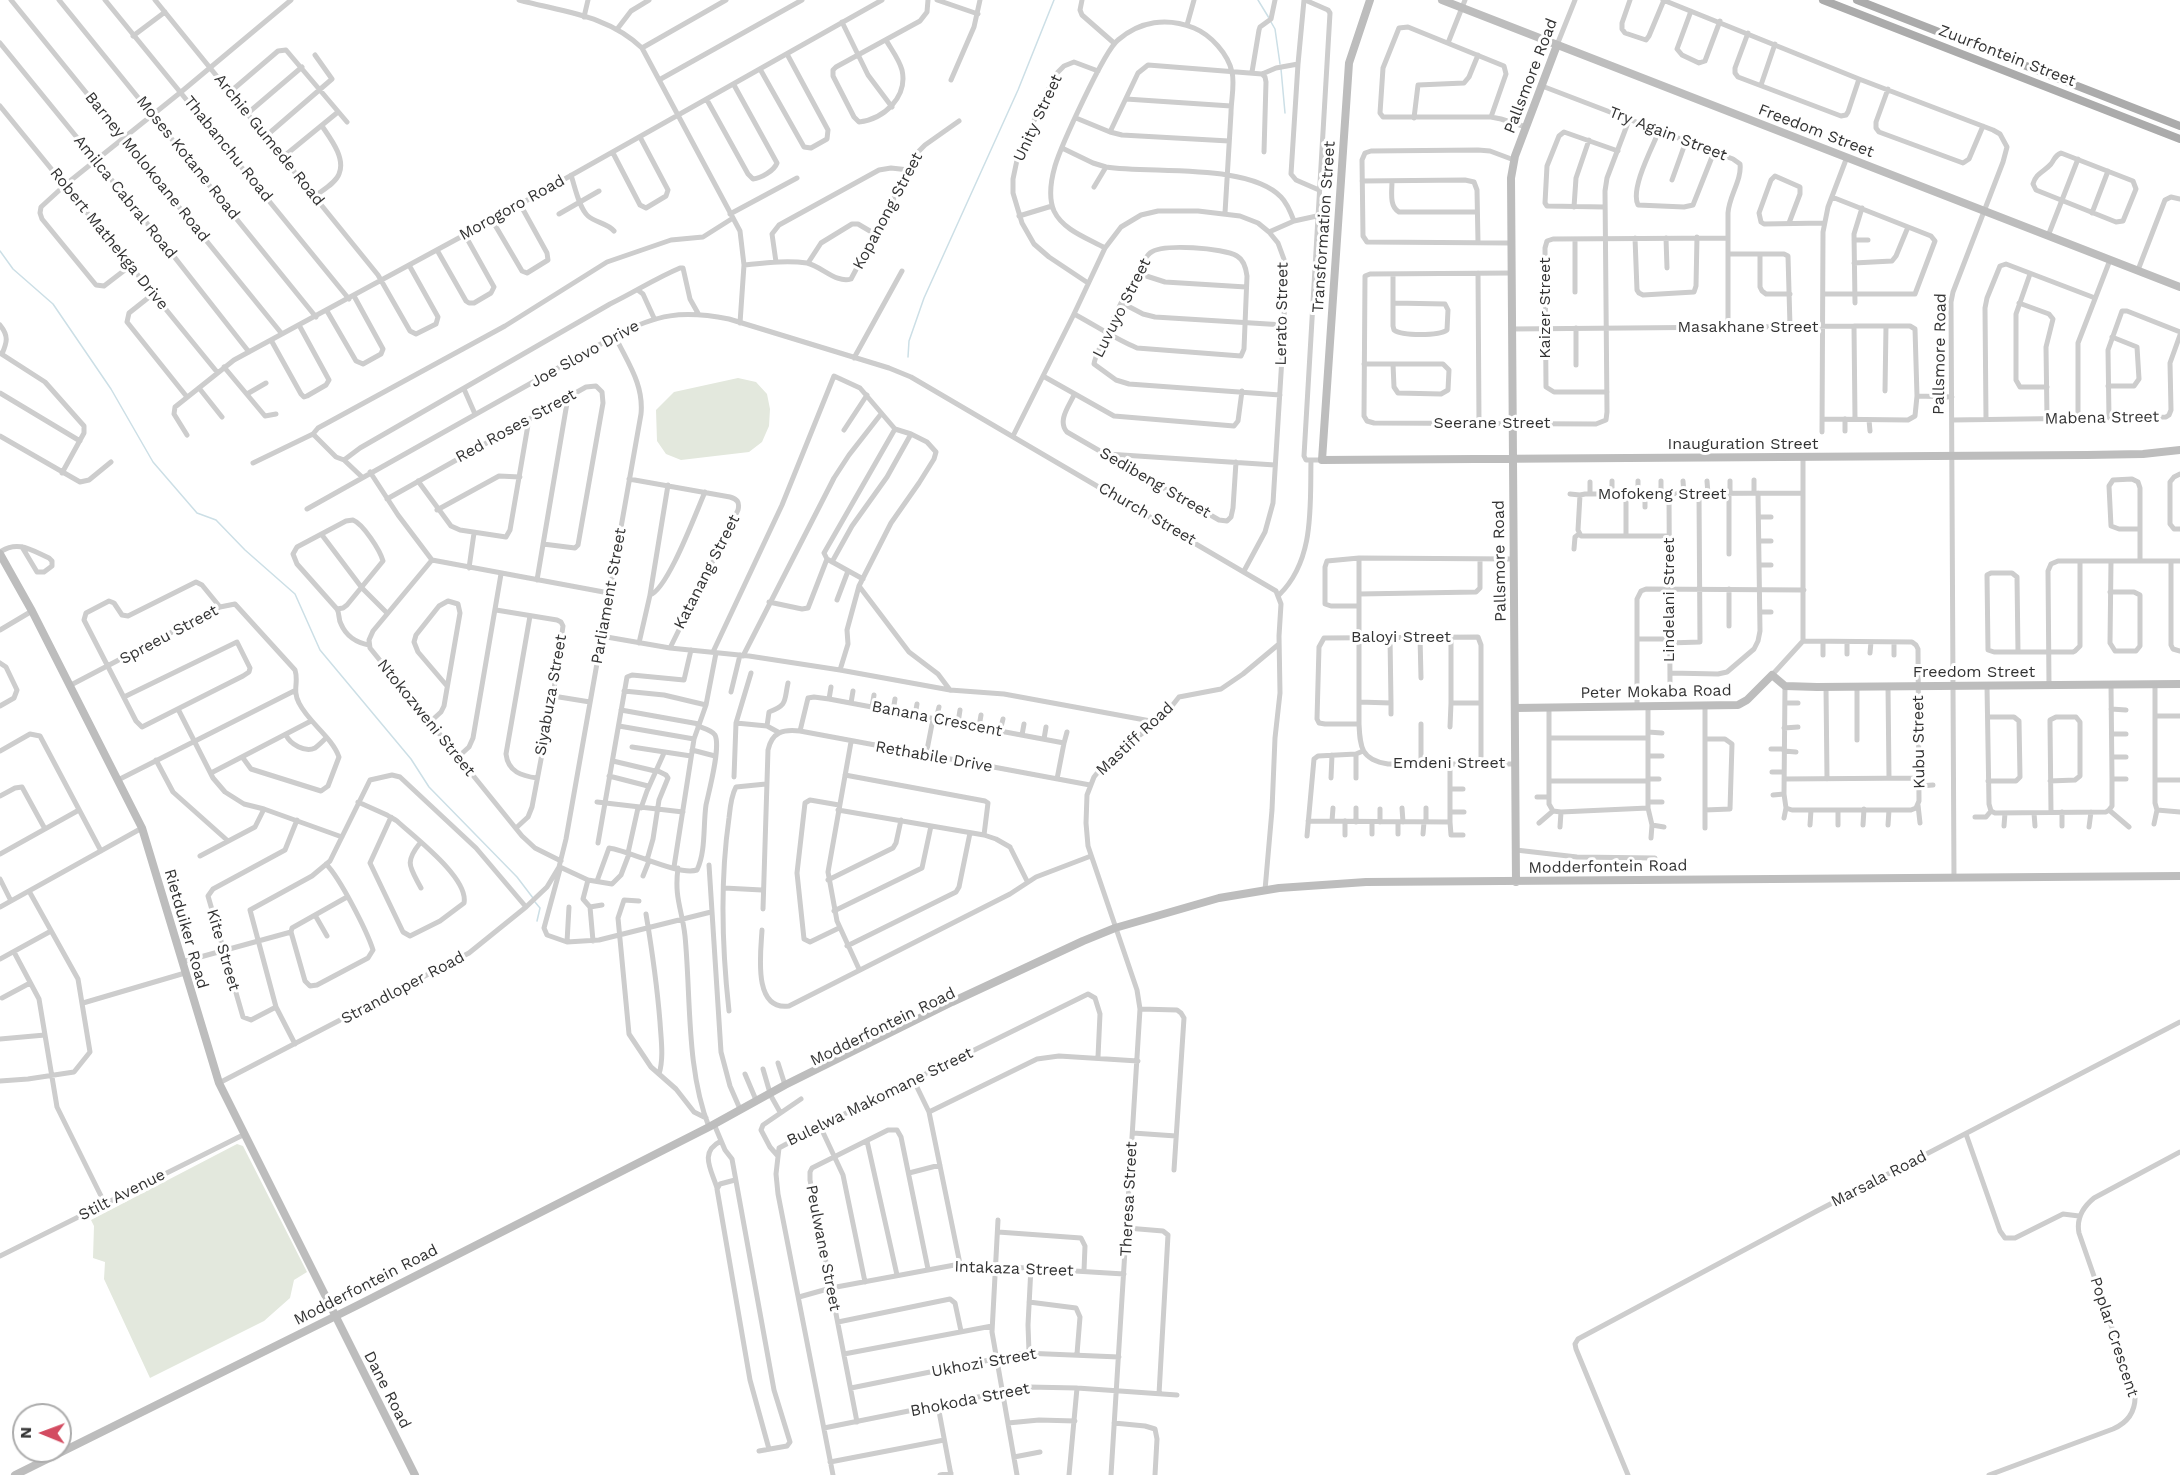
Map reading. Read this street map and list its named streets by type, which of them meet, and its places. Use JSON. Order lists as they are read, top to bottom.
{
  "streets": {
    "main road": ["Zuurfontein Street"],
    "street": [
      "Pallsmore Road",
      "Unity Street",
      "Freedom Street",
      "Try Again Street",
      "Archie Gumede Road",
      "Thabanchu Road",
      "Moses Kotane Road",
      "Barney Molokoane Road",
      "Amilca Cabral Road",
      "Morogoro Road",
      "Kopanong Street",
      "Transformation Street",
      "Robert Mathekga Drive",
      "Luvuyo Street",
      "Kaizer Street",
      "Lerato Street",
      "Masakhane Street",
      "Joe Slovo Drive",
      "Mabena Street",
      "Seerane Street",
      "Red Roses Street",
      "Inauguration Street",
      "Sedibeng Street",
      "Mofokeng Street",
      "Church Street",
      "Katanang Street",
      "Parliament Street",
      "Lindelani Street",
      "Spreeu Street",
      "Baloyi Street",
      "Peter Mokaba Road",
      "Siyabuza Street",
      "Ntokozweni Street",
      "Banana Crescent",
      "Mastiff Road",
      "Kubu Street",
      "Rethabile Drive",
      "Emdeni Street",
      "Modderfontein Road",
      "Rietduiker Road",
      "Kite Street",
      "Strandloper Road",
      "Bulelwa Makomane Street",
      "Marsala Road",
      "Stilt Avenue",
      "Theresa Street",
      "Peulwane Street",
      "Intakaza Street",
      "Poplar Crescent",
      "Ukhozi Street",
      "Dane Road",
      "Bhokoda Street"
    ]
  },
  "crossings": [
    ["Pallsmore Road", "Freedom Street"],
    ["Pallsmore Road", "Try Again Street"],
    ["Pallsmore Road", "Masakhane Street"],
    ["Pallsmore Road", "Mabena Street"],
    ["Pallsmore Road", "Seerane Street"],
    ["Pallsmore Road", "Inauguration Street"],
    ["Pallsmore Road", "Peter Mokaba Road"],
    ["Pallsmore Road", "Emdeni Street"],
    ["Pallsmore Road", "Modderfontein Road"],
    ["Freedom Street", "Kubu Street"],
    ["Try Again Street", "Kaizer Street"],
    ["Try Again Street", "Masakhane Street"],
    ["Try Again Street", "Seerane Street"],
    ["Archie Gumede Road", "Morogoro Road"],
    ["Thabanchu Road", "Morogoro Road"],
    ["Moses Kotane Road", "Morogoro Road"],
    ["Barney Molokoane Road", "Morogoro Road"],
    ["Amilca Cabral Road", "Morogoro Road"],
    ["Morogoro Road", "Robert Mathekga Drive"],
    ["Transformation Street", "Inauguration Street"],
    ["Luvuyo Street", "Lerato Street"],
    ["Kaizer Street", "Masakhane Street"],
    ["Kaizer Street", "Seerane Street"],
    ["Lerato Street", "Church Street"],
    ["Masakhane Street", "Seerane Street"],
    ["Joe Slovo Drive", "Church Street"],
    ["Joe Slovo Drive", "Parliament Street"],
    ["Mofokeng Street", "Lindelani Street"],
    ["Katanang Street", "Parliament Street"],
    ["Parliament Street", "Ntokozweni Street"],
    ["Parliament Street", "Strandloper Road"],
    ["Spreeu Street", "Rietduiker Road"],
    ["Baloyi Street", "Emdeni Street"],
    ["Peter Mokaba Road", "Kubu Street"],
    ["Siyabuza Street", "Ntokozweni Street"],
    ["Ntokozweni Street", "Strandloper Road"],
    ["Banana Crescent", "Rethabile Drive"],
    ["Mastiff Road", "Rethabile Drive"],
    ["Mastiff Road", "Modderfontein Road"],
    ["Mastiff Road", "Theresa Street"],
    ["Modderfontein Road", "Rietduiker Road"],
    ["Modderfontein Road", "Theresa Street"],
    ["Modderfontein Road", "Dane Road"],
    ["Rietduiker Road", "Strandloper Road"],
    ["Rietduiker Road", "Stilt Avenue"],
    ["Rietduiker Road", "Dane Road"],
    ["Bulelwa Makomane Street", "Intakaza Street"],
    ["Bulelwa Makomane Street", "Bhokoda Street"],
    ["Theresa Street", "Intakaza Street"],
    ["Theresa Street", "Ukhozi Street"],
    ["Theresa Street", "Bhokoda Street"],
    ["Peulwane Street", "Intakaza Street"],
    ["Peulwane Street", "Ukhozi Street"],
    ["Peulwane Street", "Bhokoda Street"]
  ],
  "north": "left"
}
